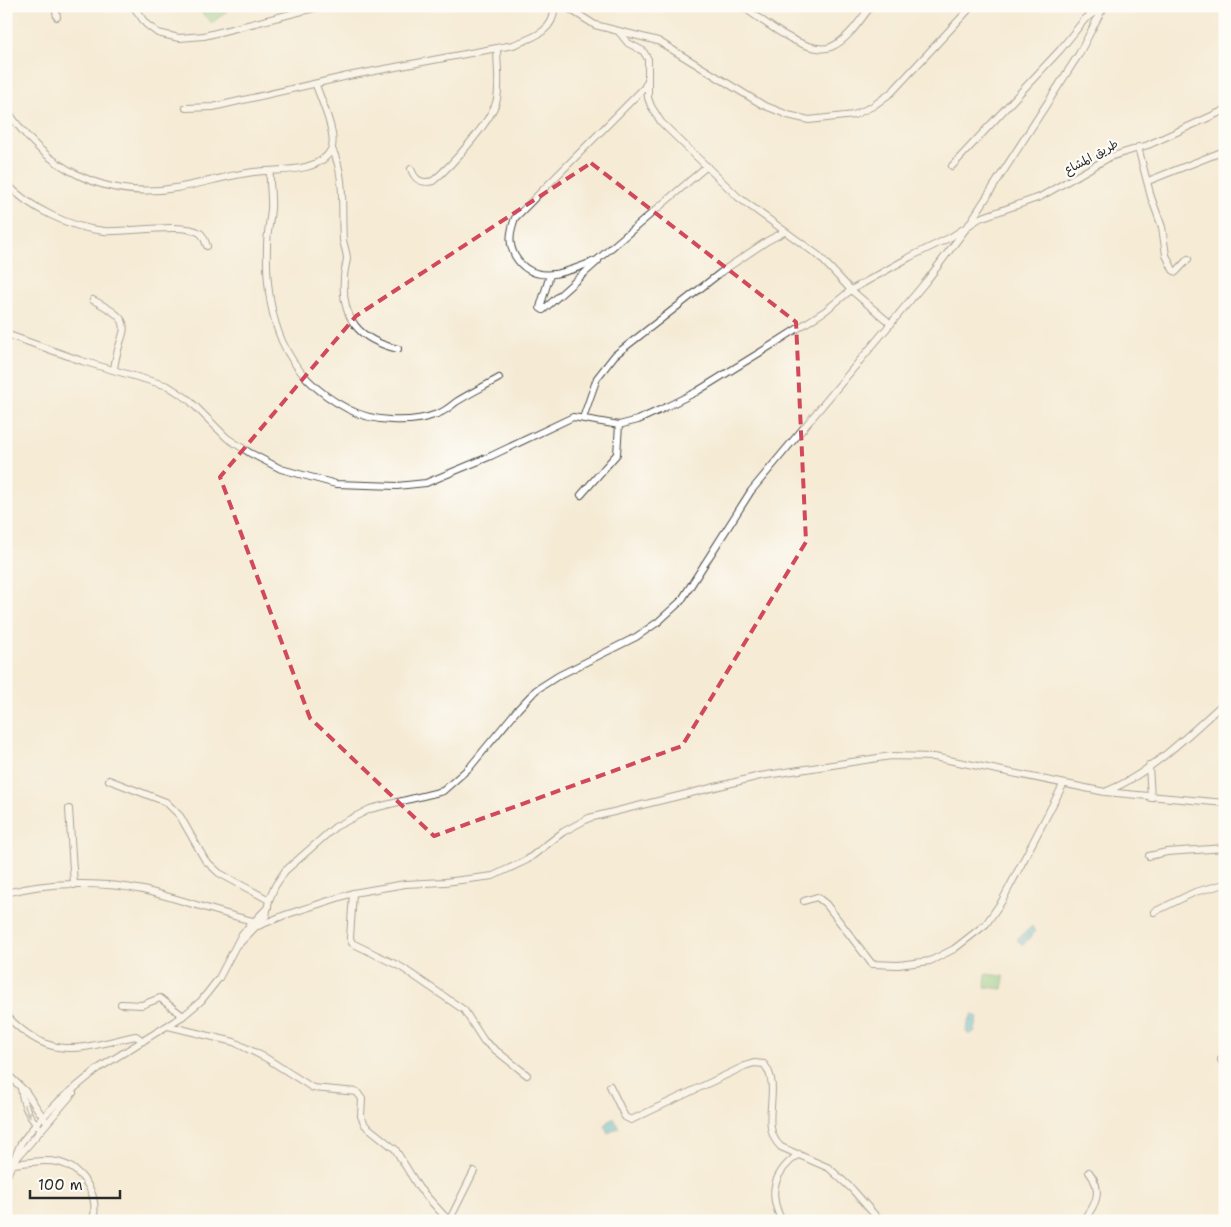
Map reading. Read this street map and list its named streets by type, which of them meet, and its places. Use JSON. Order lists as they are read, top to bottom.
{
  "streets": {
    "street": ["طريق المشاع"]
  },
  "scale_bar": "100 m"
}
